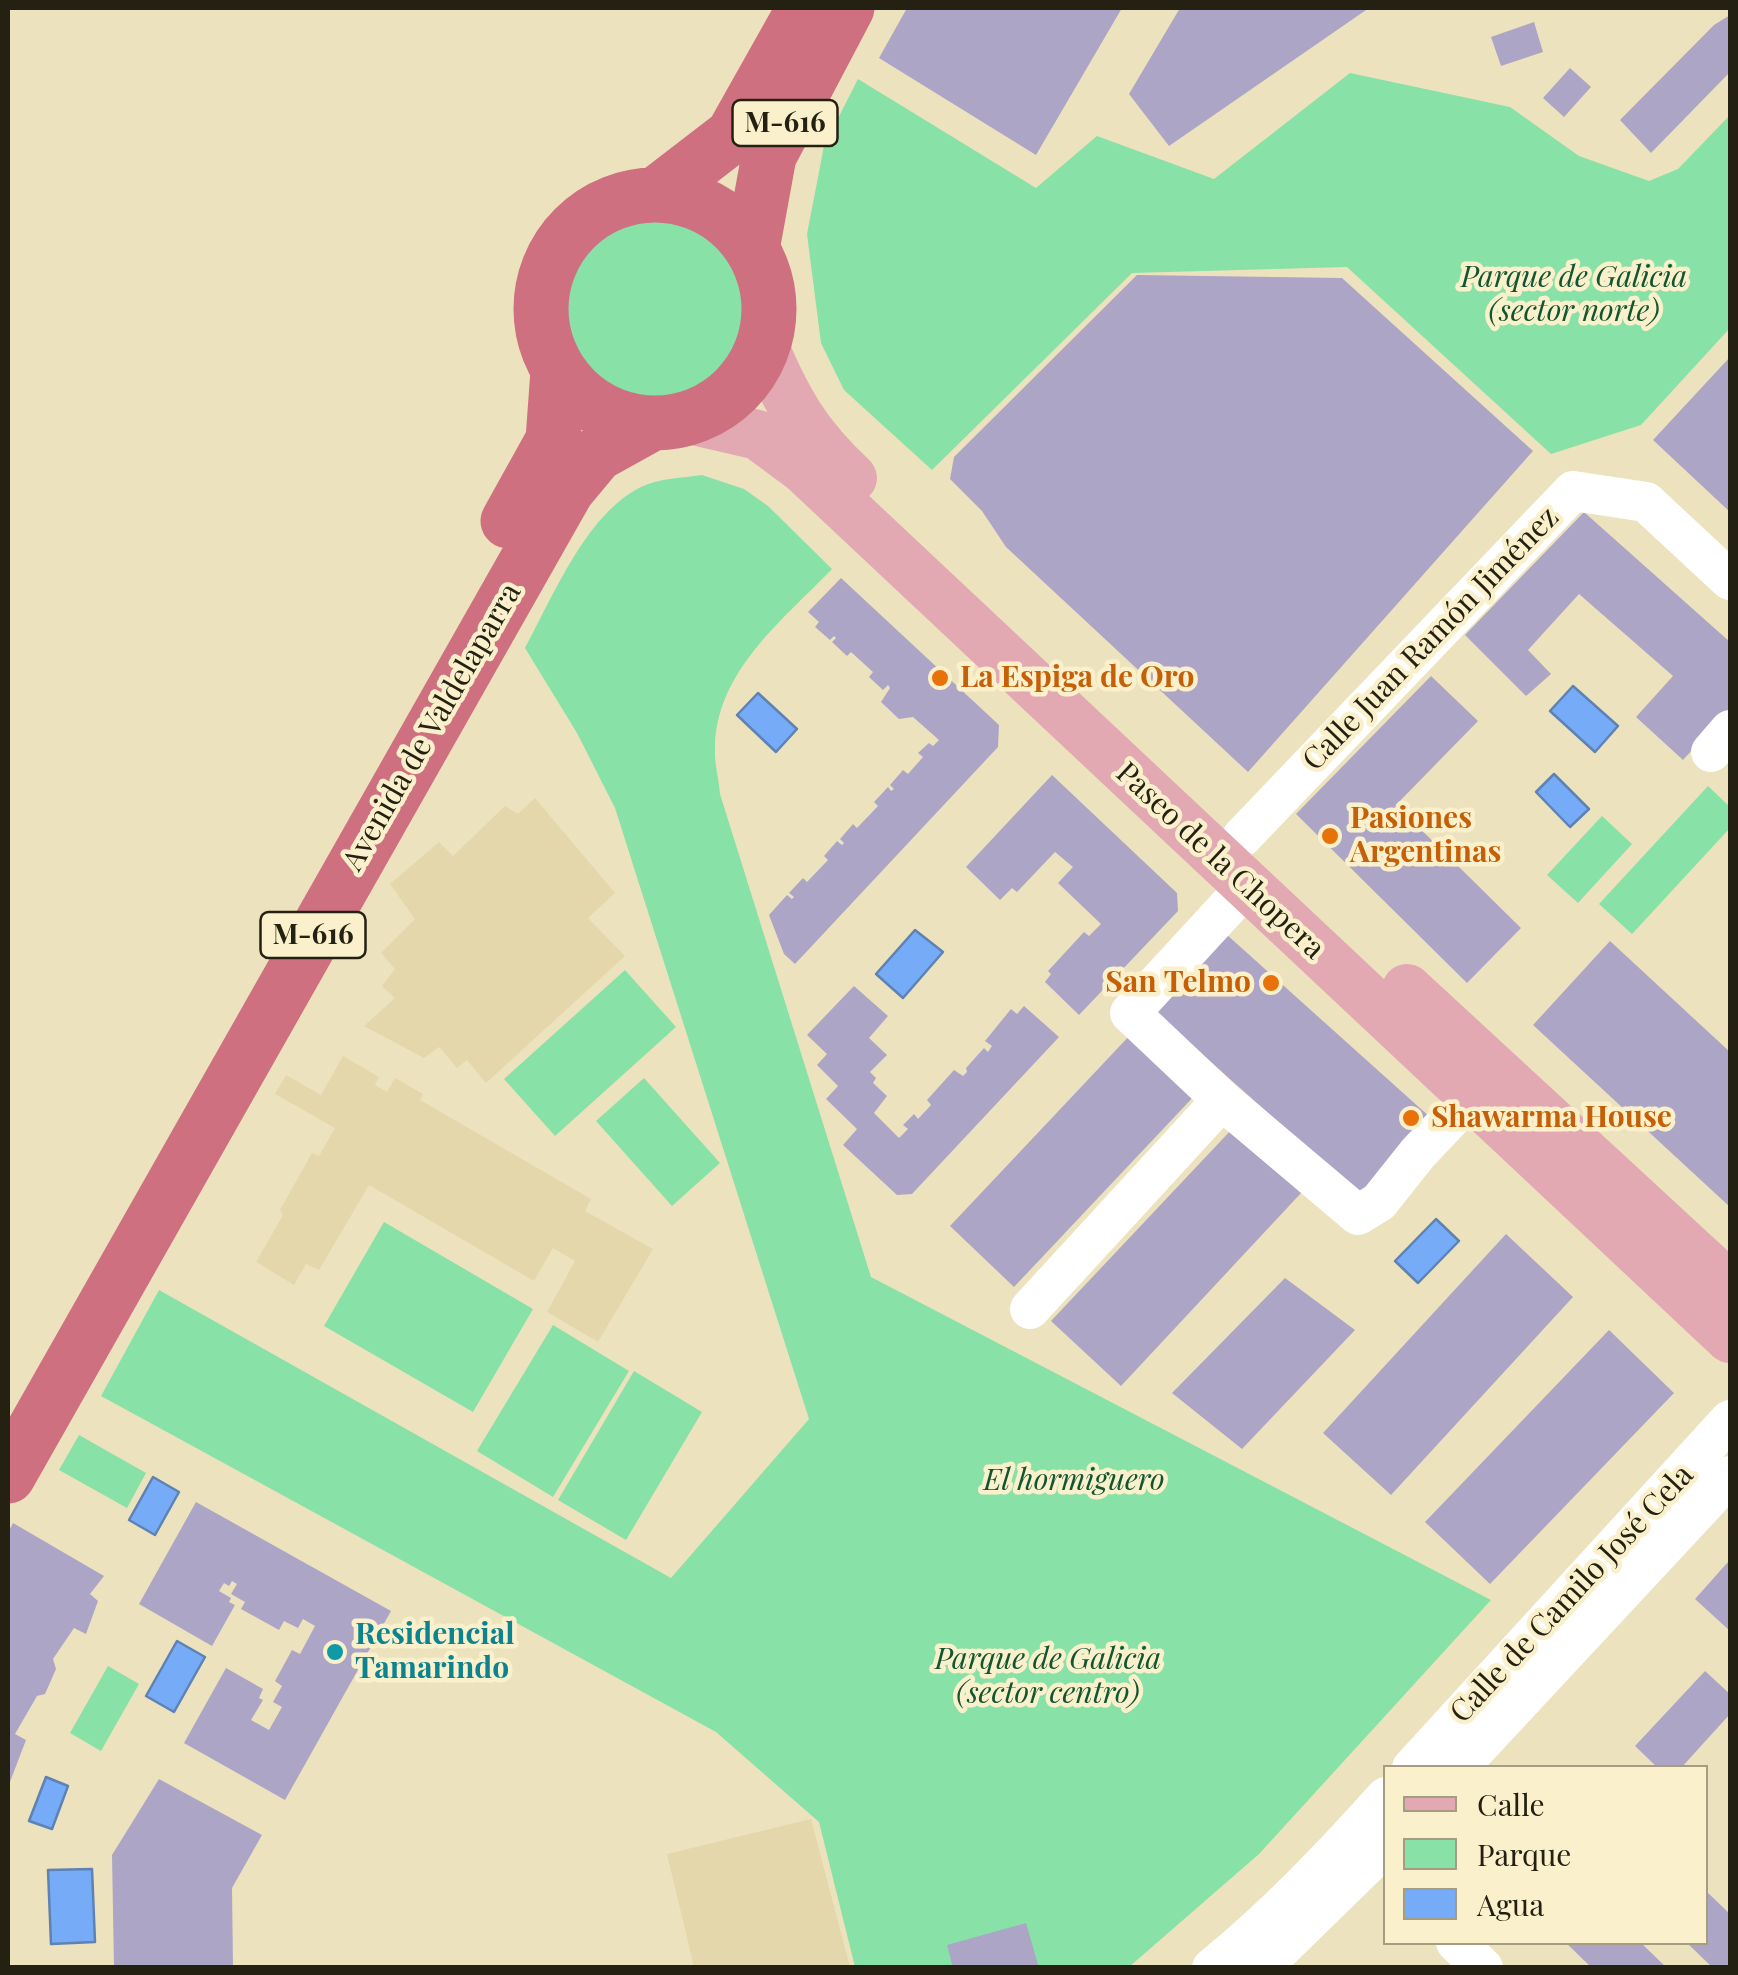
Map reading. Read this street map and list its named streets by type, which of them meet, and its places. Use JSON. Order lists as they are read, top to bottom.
{
  "streets": {
    "highway": ["M-616", "Avenida de Valdelaparra"],
    "main road": ["Paseo de la Chopera"],
    "street": ["Calle Juan Ramón Jiménez", "Calle de Camilo José Cela"]
  },
  "crossings": [
    ["M-616", "Avenida de Valdelaparra"],
    ["M-616", "Paseo de la Chopera"],
    ["Calle Juan Ramón Jiménez", "Paseo de la Chopera"],
    ["Avenida de Valdelaparra", "Paseo de la Chopera"]
  ],
  "parks": ["Parque de Galicia (sector norte)", "El hormiguero", "Parque de Galicia (sector centro)"],
  "places": [
    "La Espiga de Oro",
    "Pasiones Argentinas",
    "San Telmo",
    "Shawarma House",
    "Residencial Tamarindo"
  ],
  "legend": ["Calle", "Parque", "Agua"]
}
